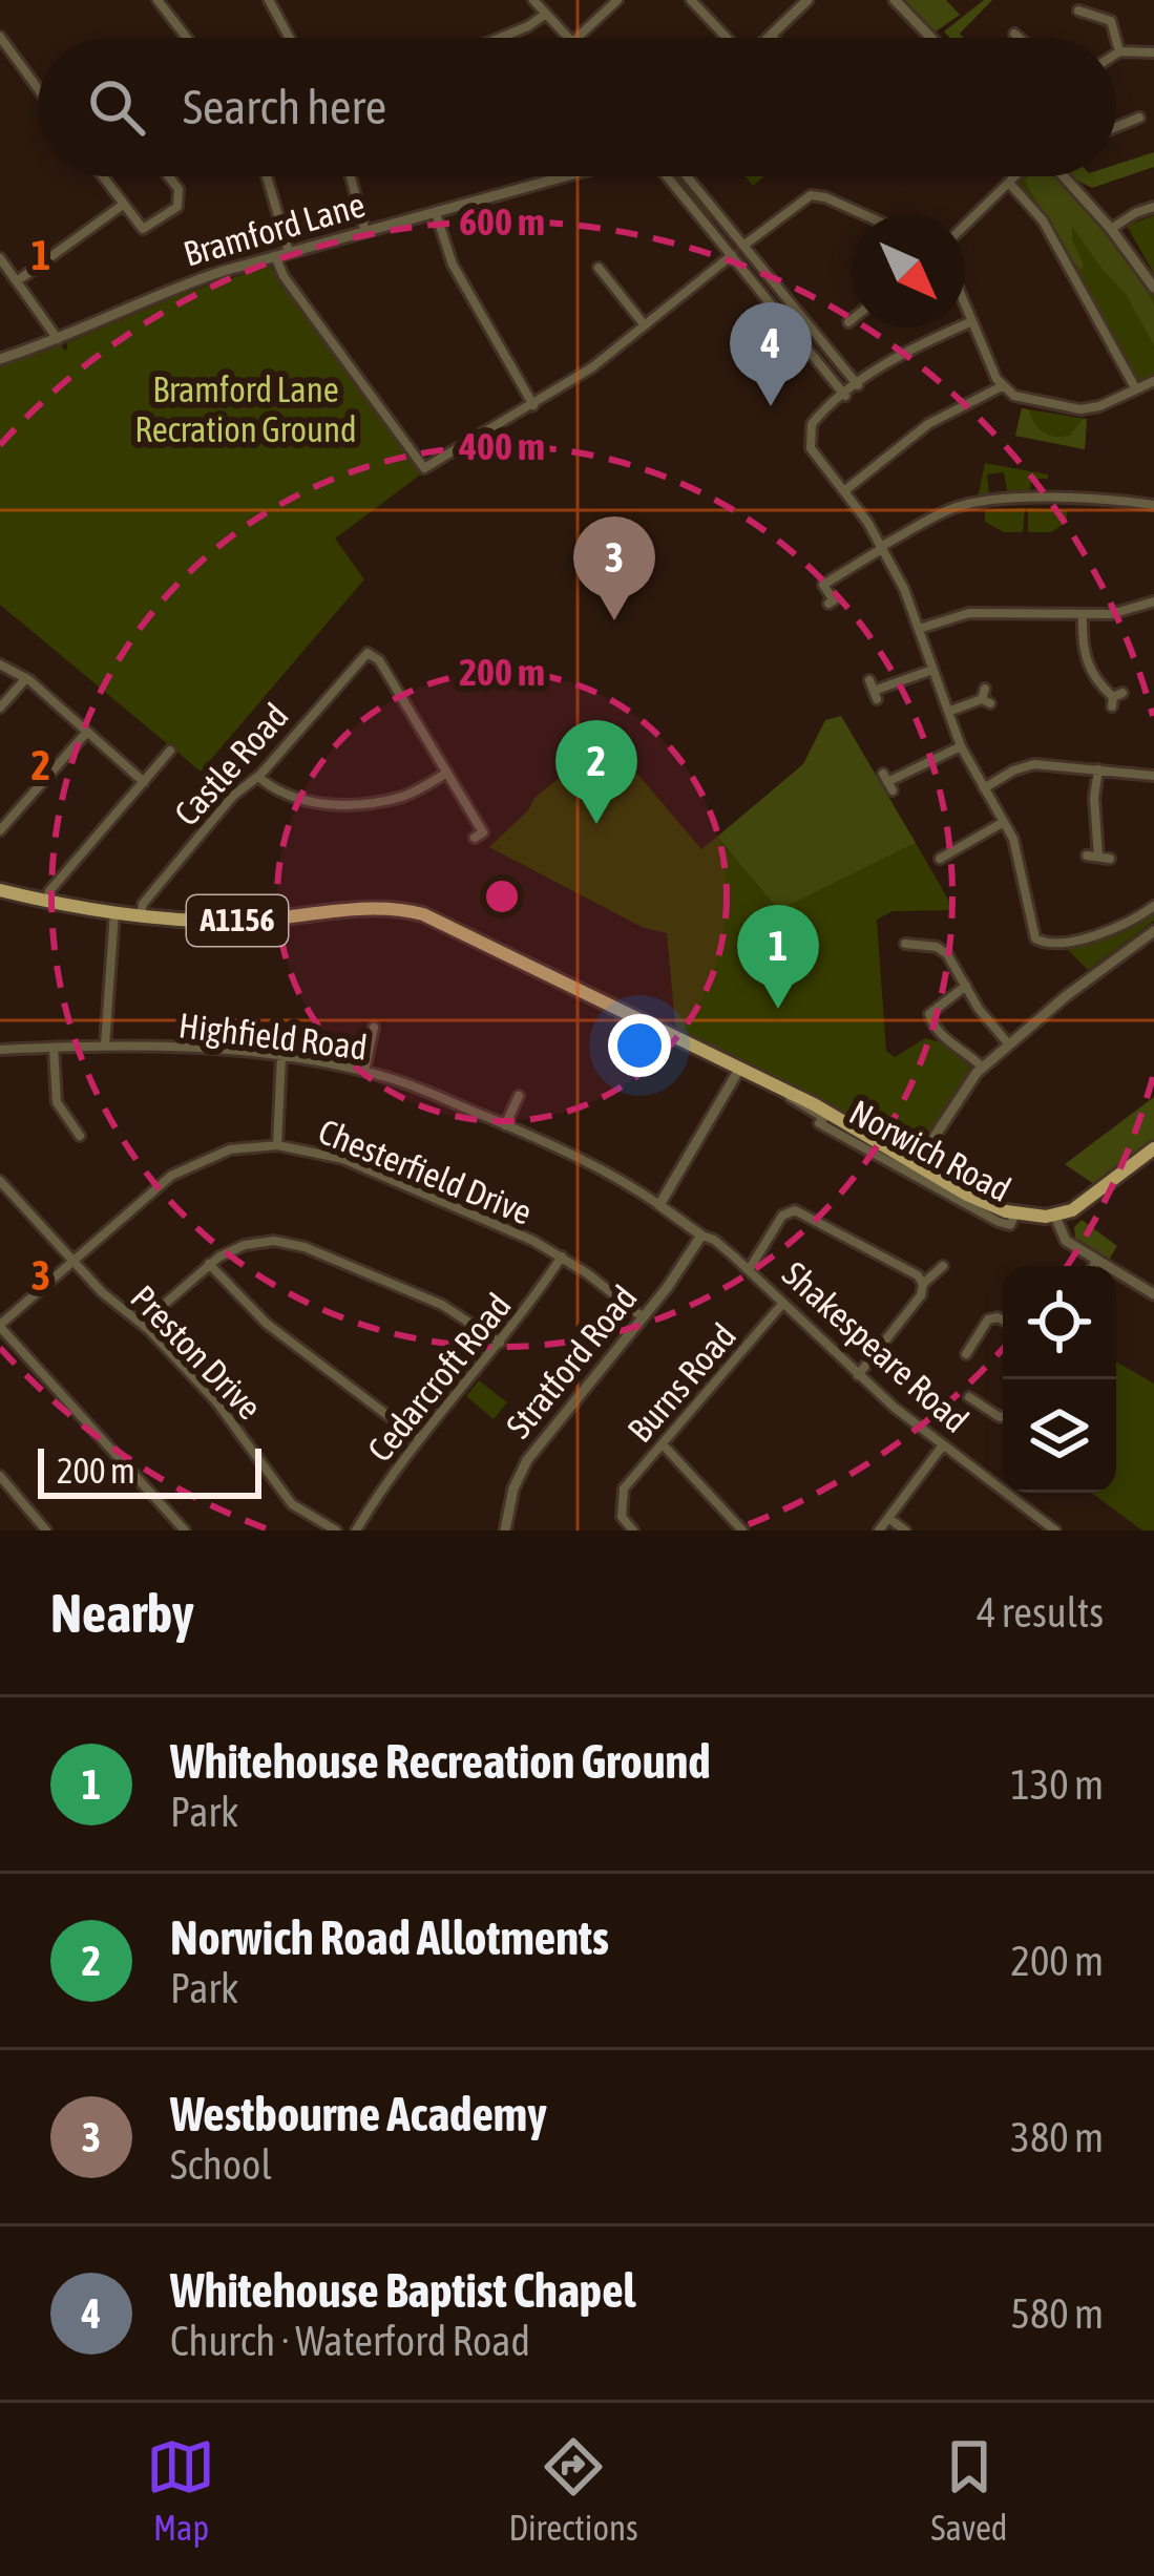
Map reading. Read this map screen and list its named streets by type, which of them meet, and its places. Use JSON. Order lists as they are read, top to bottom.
{
  "streets": {
    "main road": ["A1156", "Norwich Road"],
    "street": [
      "Bramford Lane",
      "Castle Road",
      "Highfield Road",
      "Chesterfield Drive",
      "Shakespeare Road",
      "Preston Drive",
      "Stratford Road",
      "Cedarcroft Road",
      "Burns Road"
    ]
  },
  "crossings": [
    ["Castle Road", "Norwich Road"],
    ["Highfield Road", "Shakespeare Road"],
    ["Chesterfield Drive", "Preston Drive"],
    ["Chesterfield Drive", "Stratford Road"],
    ["Chesterfield Drive", "Cedarcroft Road"],
    ["Shakespeare Road", "Stratford Road"],
    ["Shakespeare Road", "Burns Road"]
  ],
  "parks": ["Bramford Lane Recration Ground"],
  "scale_bar": "200 m",
  "north": "bottom right",
  "page": {
    "search": "Search here",
    "pins": [
      "4",
      "3",
      "2",
      "1"
    ],
    "scale": "200 m",
    "heading": ["Nearby", "4 results"],
    "list": [
      {
        "mark": "1",
        "name": "Whitehouse Recreation Ground",
        "note": "Park",
        "value": "130 m"
      },
      {
        "mark": "2",
        "name": "Norwich Road Allotments",
        "note": "Park",
        "value": "200 m"
      },
      {
        "mark": "3",
        "name": "Westbourne Academy",
        "note": "School",
        "value": "380 m"
      },
      {
        "mark": "4",
        "name": "Whitehouse Baptist Chapel",
        "note": "Church · Waterford Road",
        "value": "580 m"
      }
    ],
    "nav": ["Map", "Directions", "Saved"]
  },
  "grid": {
    "rows": ["1", "2", "3"]
  },
  "rings": ["600 m", "400 m", "200 m"]
}
